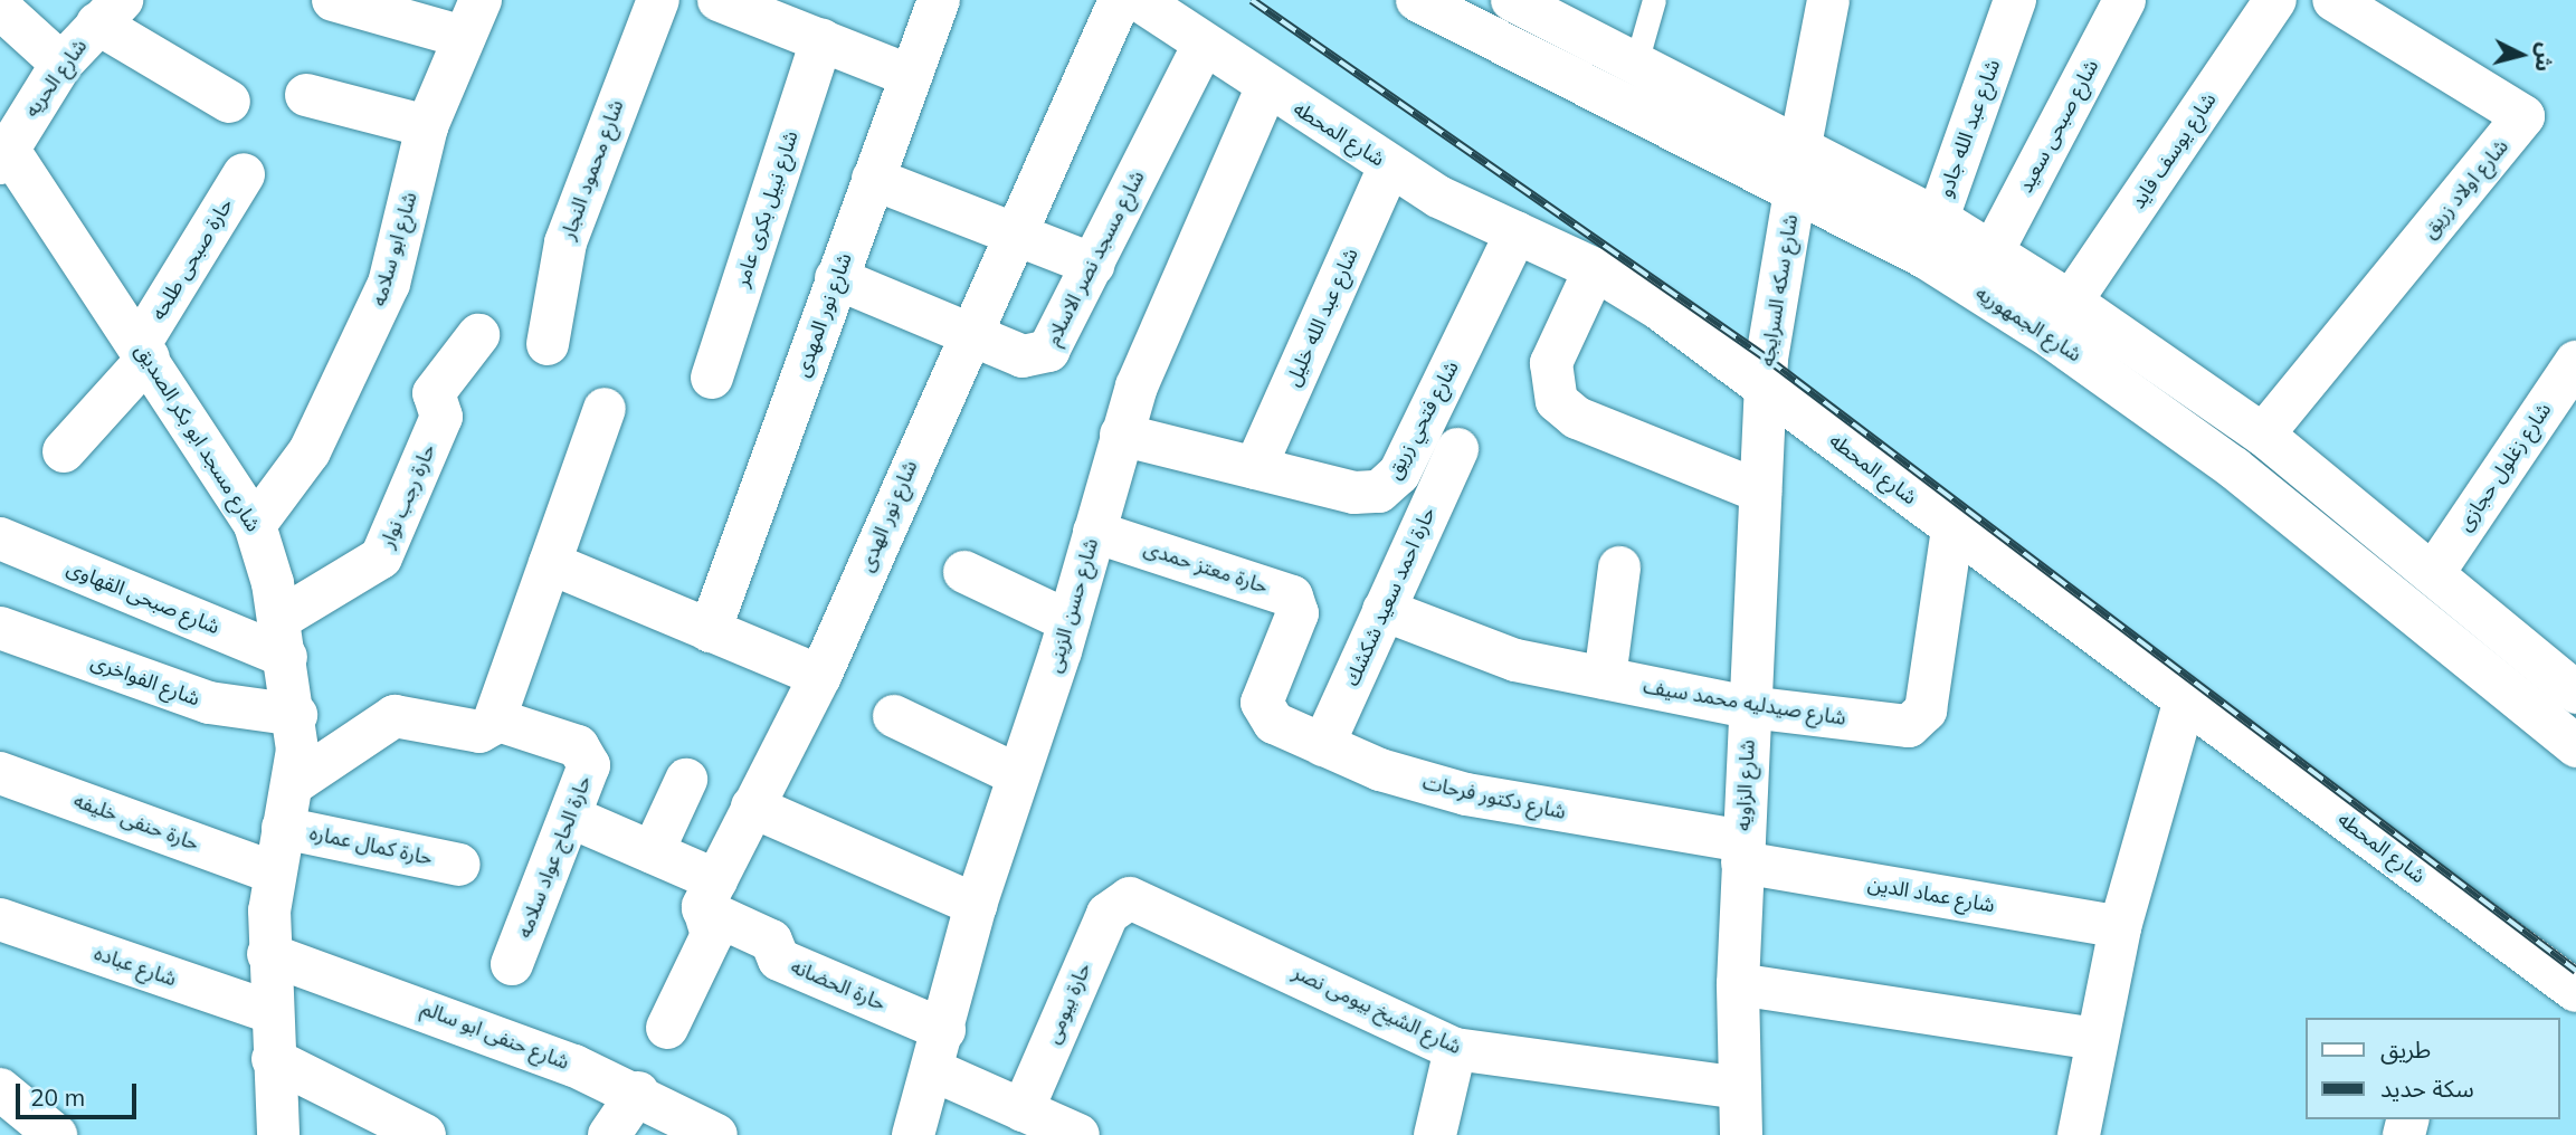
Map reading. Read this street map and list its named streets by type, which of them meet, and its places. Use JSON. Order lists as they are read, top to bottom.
{
  "streets": {
    "street": [
      "شارع الحريه",
      "شارع صبحى سعيد",
      "شارع عبد الله جادو",
      "شارع المحطه",
      "شارع يوسف فايد",
      "شارع محمود النجار",
      "شارع اولاد زريق",
      "شارع نبيل بكرى عامر",
      "شارع ابو سلامه",
      "شارع مسجد نصر الاسلام",
      "حارة صبحى طلحه",
      "شارع سكه السرايجه",
      "شارع نور المهدى",
      "شارع عبد الله خليل",
      "شارع الجمهوريه",
      "شارع فتحي زريق",
      "شارع مسجد ابو بكر الصديق",
      "شارع زغلول حجازى",
      "حارة رجب نوار",
      "شارع نور الهدى",
      "حارة معتز حمدى",
      "حارة احمد سعيد شكشك",
      "شارع صبحى القهاوى",
      "شارع حسن الزينى",
      "شارع الفواخرى",
      "شارع صيدليه محمد سيف",
      "شارع الزاويه",
      "شارع دكتور فرحات",
      "حارة حنفى خليفه",
      "حارة كمال عماره",
      "حارة الحاج عواد سلامه",
      "شارع عماد الدين",
      "شارع عباده",
      "حارة الحضانه",
      "حارة بيومى",
      "شارع الشيخ بيومى نصر",
      "شارع حنفى ابو سالم"
    ]
  },
  "crossings": [
    ["شارع الحريه", "شارع مسجد ابو بكر الصديق"],
    ["شارع صبحى سعيد", "شارع الجمهوريه"],
    ["شارع عبد الله جادو", "شارع الجمهوريه"],
    ["شارع المحطه", "شارع مسجد نصر الاسلام"],
    ["شارع المحطه", "شارع سكه السرايجه"],
    ["شارع المحطه", "شارع عبد الله خليل"],
    ["شارع المحطه", "شارع فتحي زريق"],
    ["شارع المحطه", "شارع حسن الزينى"],
    ["شارع المحطه", "شارع صيدليه محمد سيف"],
    ["شارع المحطه", "شارع الزاويه"],
    ["شارع يوسف فايد", "شارع الجمهوريه"],
    ["شارع اولاد زريق", "شارع الجمهوريه"],
    ["شارع ابو سلامه", "شارع مسجد ابو بكر الصديق"],
    ["شارع مسجد نصر الاسلام", "شارع نور المهدى"],
    ["شارع مسجد نصر الاسلام", "شارع نور الهدى"],
    ["حارة صبحى طلحه", "شارع مسجد ابو بكر الصديق"],
    ["شارع سكه السرايجه", "شارع الجمهوريه"],
    ["شارع سكه السرايجه", "شارع الزاويه"],
    ["شارع عبد الله خليل", "شارع فتحي زريق"],
    ["شارع الجمهوريه", "شارع زغلول حجازى"],
    ["شارع فتحي زريق", "شارع حسن الزينى"],
    ["شارع مسجد ابو بكر الصديق", "حارة رجب نوار"],
    ["شارع مسجد ابو بكر الصديق", "شارع صبحى القهاوى"],
    ["شارع مسجد ابو بكر الصديق", "شارع الفواخرى"],
    ["شارع مسجد ابو بكر الصديق", "حارة حنفى خليفه"],
    ["شارع مسجد ابو بكر الصديق", "حارة كمال عماره"],
    ["شارع مسجد ابو بكر الصديق", "شارع عباده"],
    ["شارع مسجد ابو بكر الصديق", "شارع حنفى ابو سالم"],
    ["حارة رجب نوار", "شارع صبحى القهاوى"],
    ["شارع نور الهدى", "حارة الحضانه"],
    ["حارة معتز حمدى", "شارع حسن الزينى"],
    ["حارة معتز حمدى", "شارع دكتور فرحات"],
    ["حارة احمد سعيد شكشك", "شارع صيدليه محمد سيف"],
    ["حارة احمد سعيد شكشك", "شارع دكتور فرحات"],
    ["شارع حسن الزينى", "حارة الحضانه"],
    ["شارع صيدليه محمد سيف", "شارع الزاويه"],
    ["شارع الزاويه", "شارع دكتور فرحات"],
    ["شارع الزاويه", "شارع عماد الدين"],
    ["شارع الزاويه", "شارع الشيخ بيومى نصر"],
    ["شارع دكتور فرحات", "شارع عماد الدين"],
    ["حارة الحاج عواد سلامه", "حارة الحضانه"],
    ["حارة الحضانه", "حارة بيومى"],
    ["حارة بيومى", "شارع الشيخ بيومى نصر"]
  ],
  "legend": ["طريق", "سكة حديد"],
  "scale_bar": "20 m",
  "north": "right"
}
